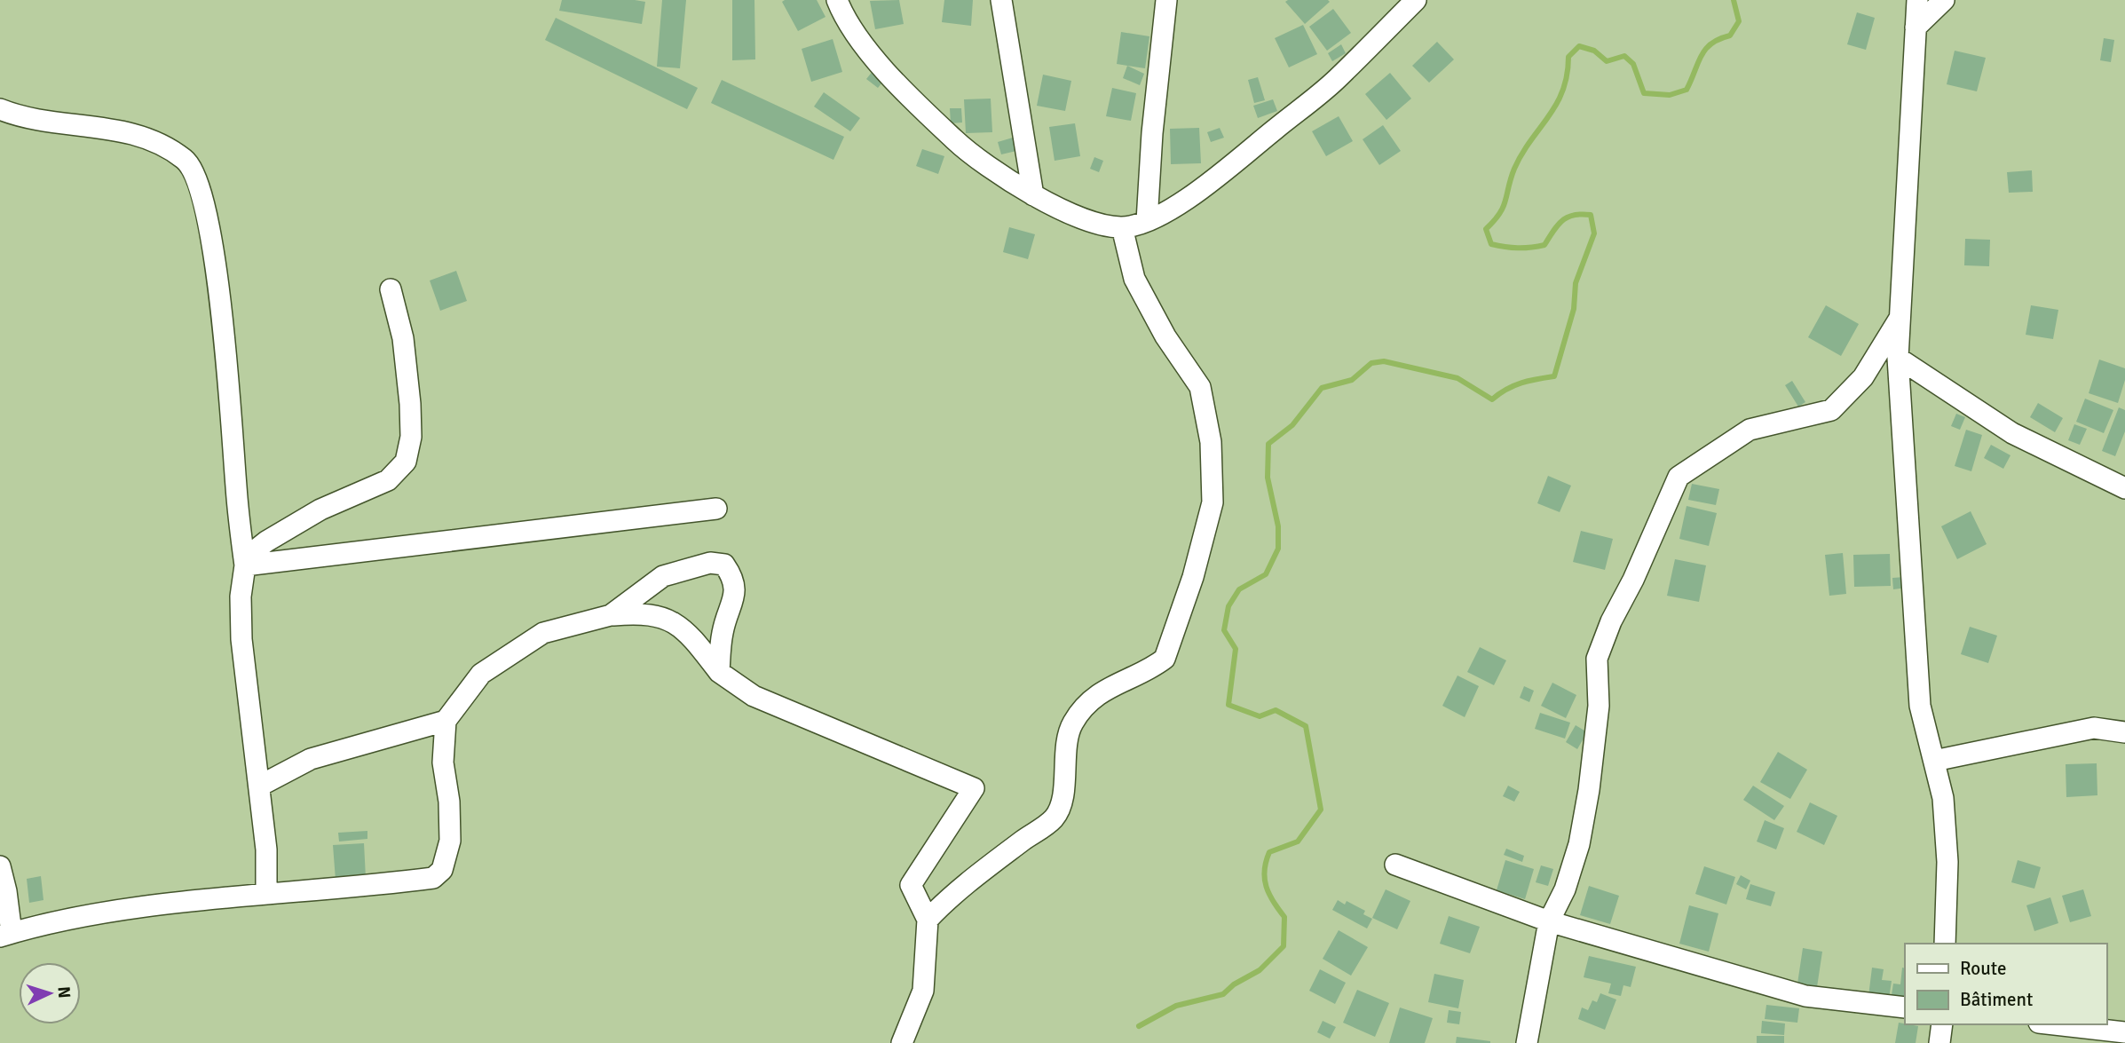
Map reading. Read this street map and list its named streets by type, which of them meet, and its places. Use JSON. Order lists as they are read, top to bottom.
{
  "legend": ["Route", "Bâtiment"],
  "north": "right"
}
